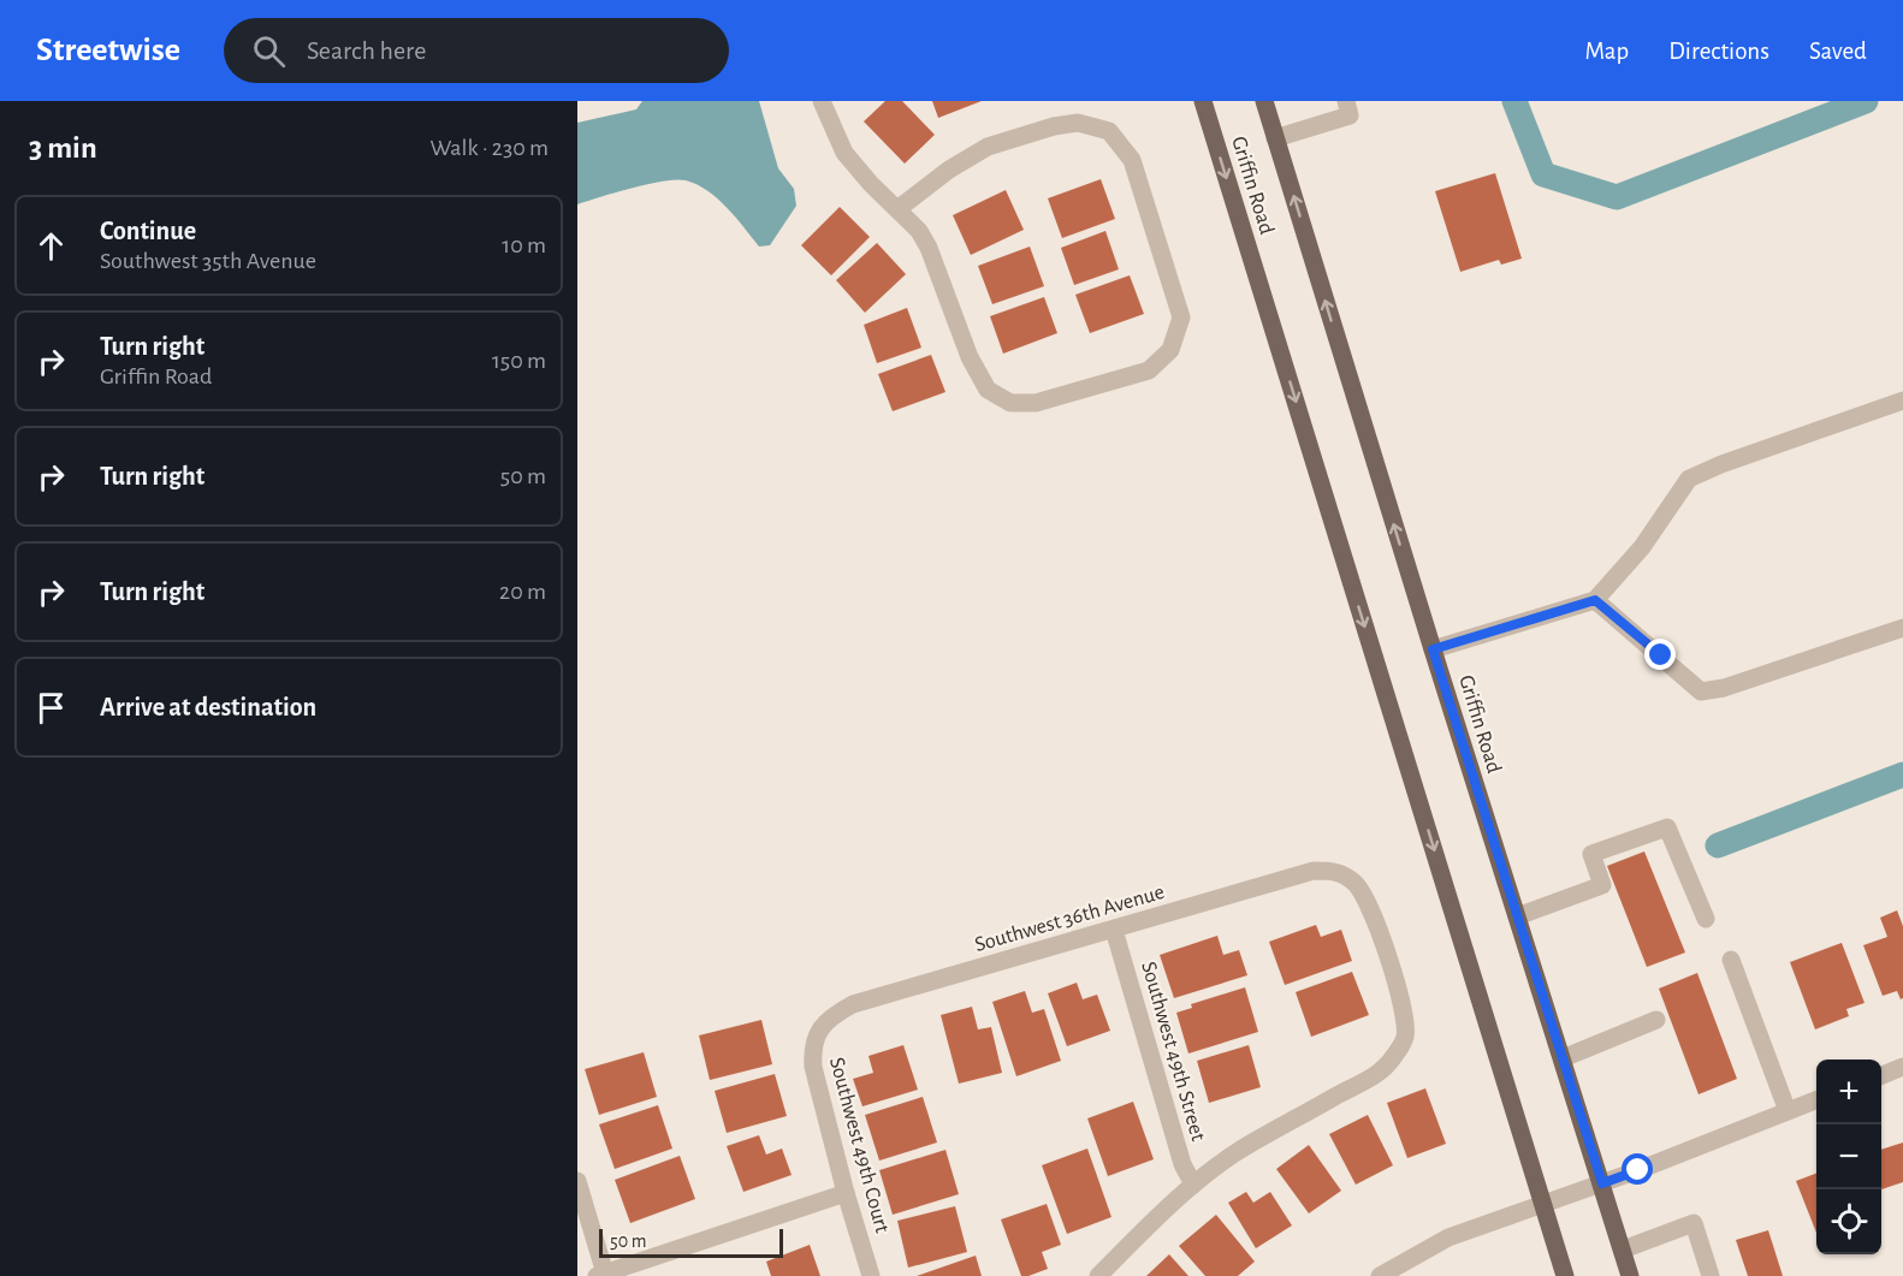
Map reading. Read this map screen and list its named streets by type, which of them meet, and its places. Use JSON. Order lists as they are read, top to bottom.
{
  "streets": {
    "main road": ["Griffin Road"],
    "street": ["Southwest 36th Avenue", "Southwest 49th Street", "Southwest 49th Court"]
  },
  "crossings": [
    ["Southwest 36th Avenue", "Southwest 49th Street"],
    ["Southwest 36th Avenue", "Southwest 49th Court"]
  ],
  "scale_bar": "50 m",
  "page": {
    "header": "Streetwise",
    "search": "Search here",
    "nav": ["Map", "Directions", "Saved"],
    "heading": ["3 min", "Walk · 230 m"],
    "list": [
      ["Continue", "Southwest 35th Avenue", "10 m"],
      ["Turn right", "Griffin Road", "150 m"],
      ["Turn right", "50 m"],
      ["Turn right", "20 m"],
      "Arrive at destination"
    ],
    "map_buttons": ["+", "−"],
    "scale": "50 m"
  }
}
